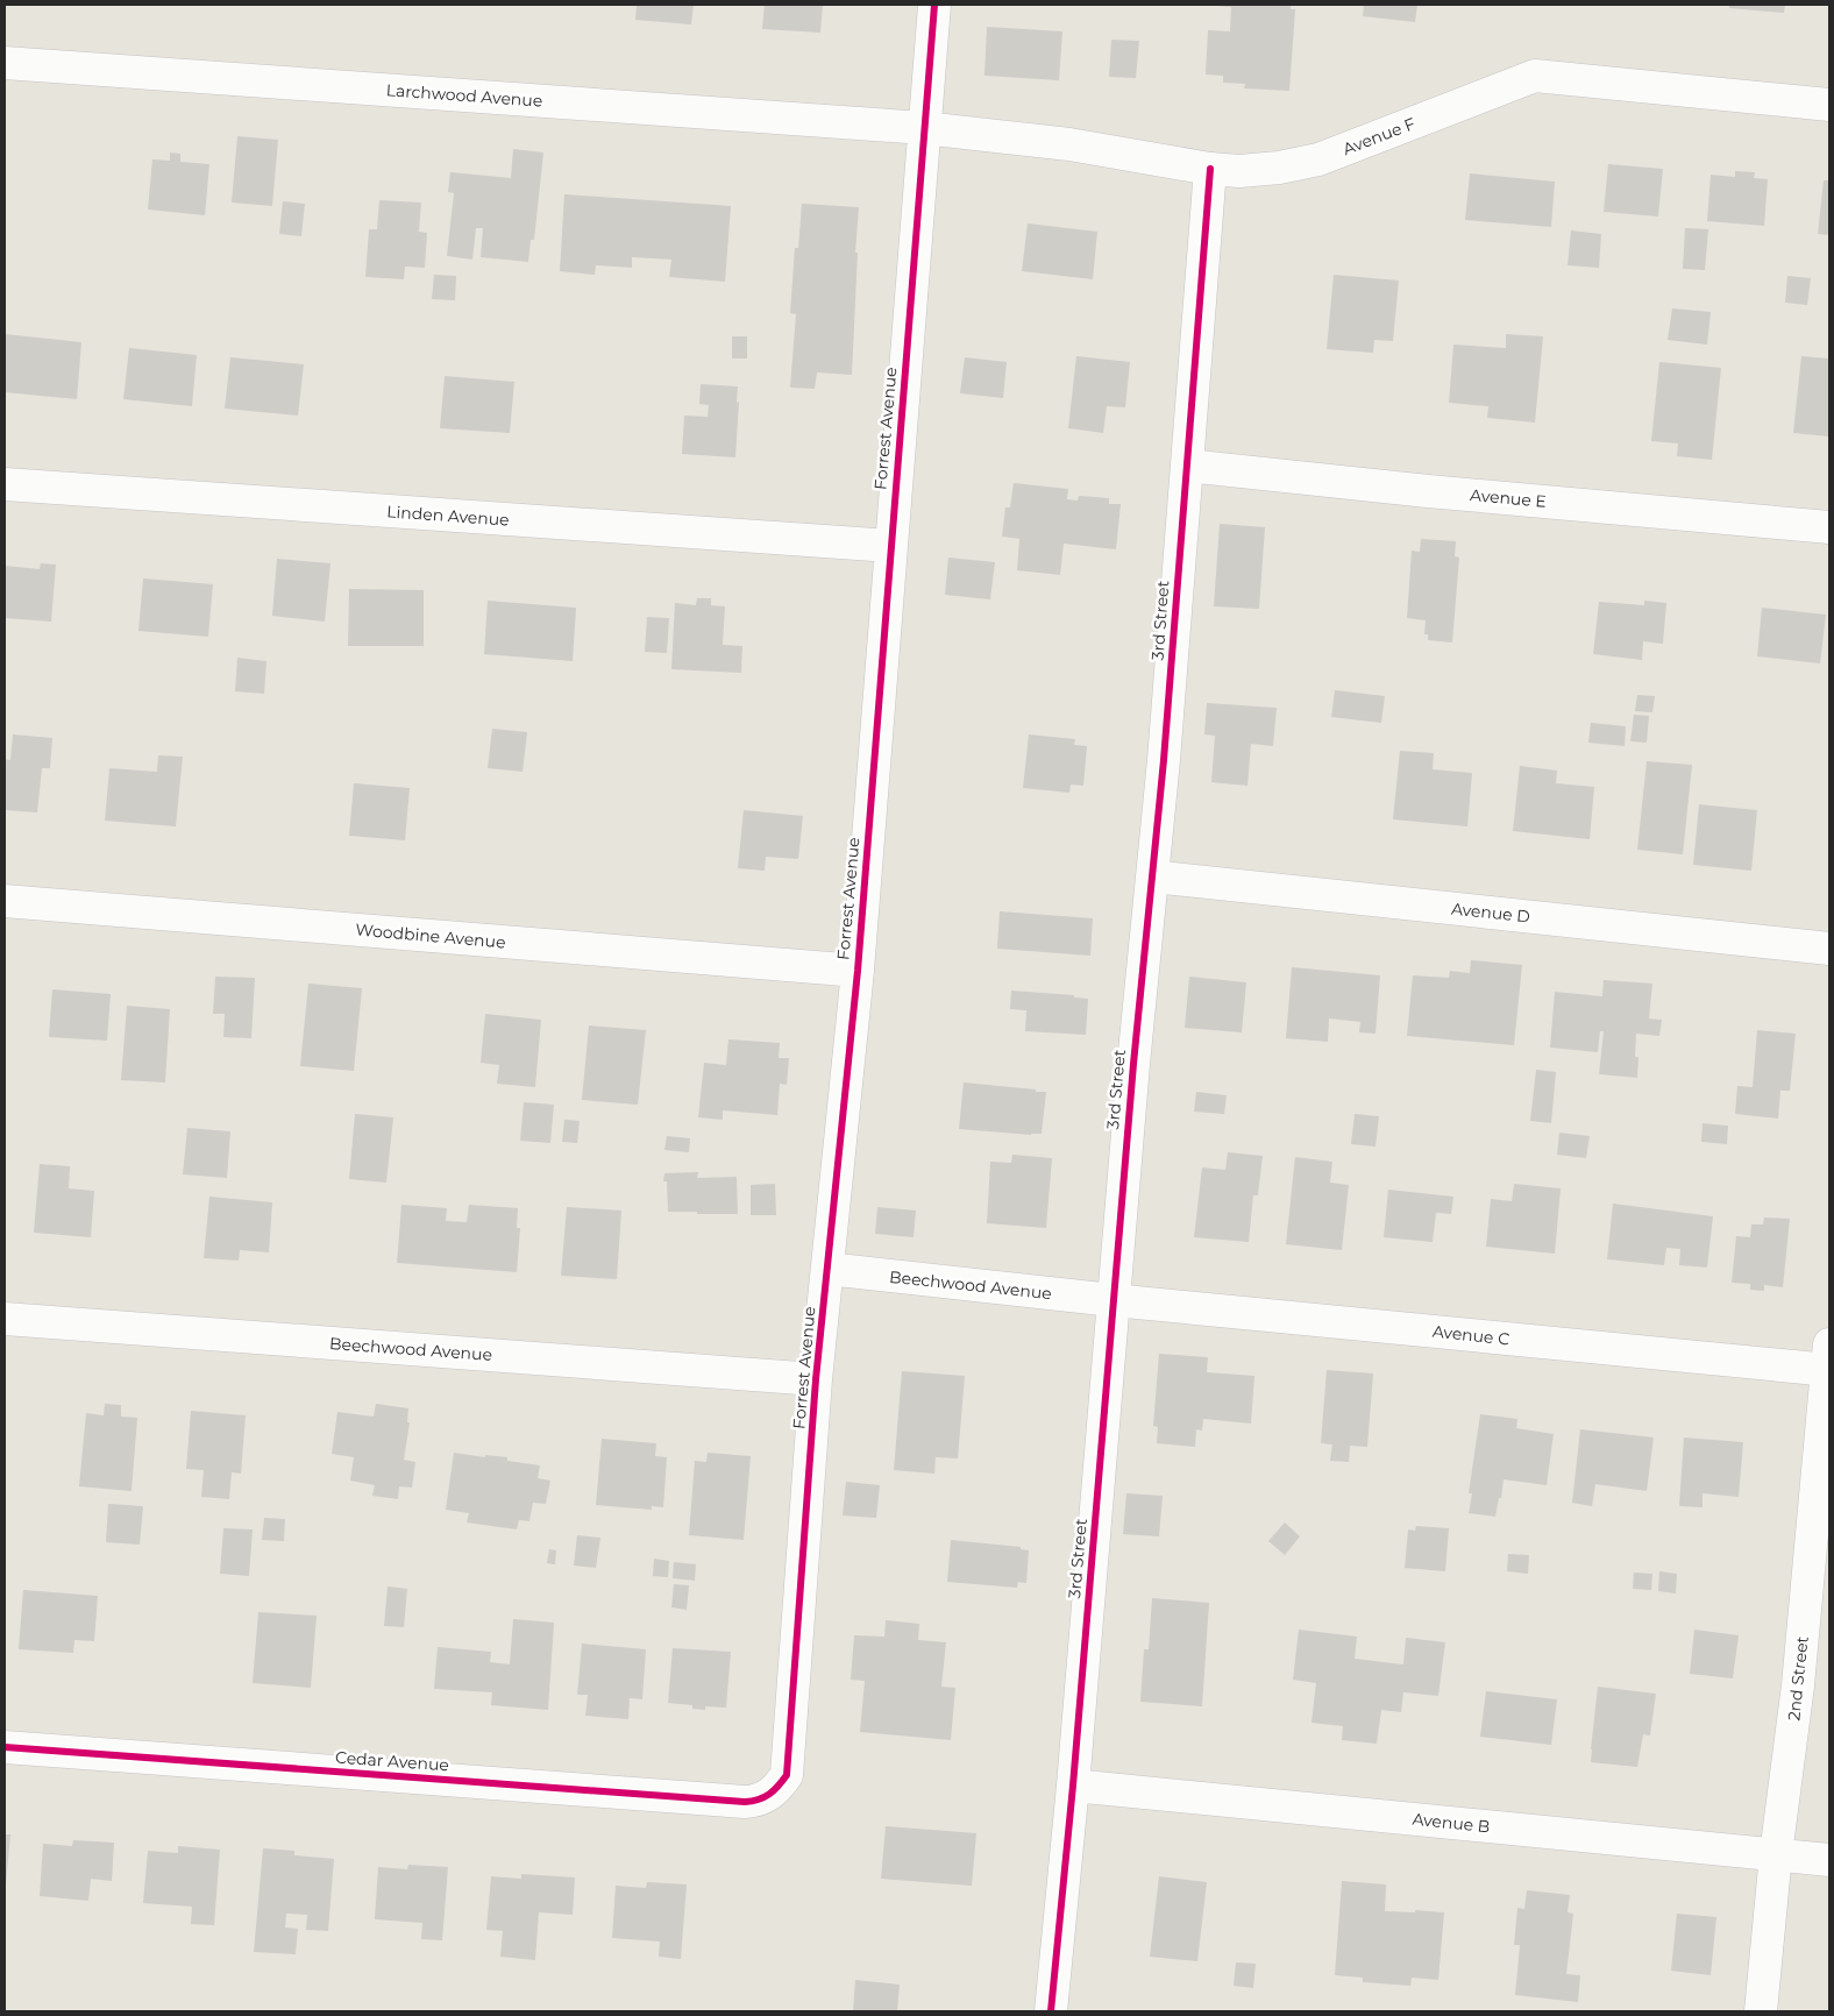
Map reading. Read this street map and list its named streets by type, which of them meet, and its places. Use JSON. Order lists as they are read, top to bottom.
{
  "streets": {
    "street": [
      "Larchwood Avenue",
      "Avenue F",
      "Forrest Avenue",
      "Avenue E",
      "Linden Avenue",
      "3rd Street",
      "Avenue D",
      "Woodbine Avenue",
      "Beechwood Avenue",
      "Avenue C",
      "2nd Street",
      "Cedar Avenue",
      "Avenue B"
    ]
  },
  "crossings": [
    ["Larchwood Avenue", "Avenue F"],
    ["Larchwood Avenue", "Forrest Avenue"],
    ["Avenue F", "Forrest Avenue"],
    ["Avenue F", "3rd Street"],
    ["Forrest Avenue", "Linden Avenue"],
    ["Forrest Avenue", "Woodbine Avenue"],
    ["Forrest Avenue", "Beechwood Avenue"],
    ["Forrest Avenue", "Cedar Avenue"],
    ["Avenue E", "3rd Street"],
    ["3rd Street", "Avenue D"],
    ["3rd Street", "Beechwood Avenue"],
    ["3rd Street", "Avenue C"],
    ["3rd Street", "Avenue B"],
    ["Beechwood Avenue", "Avenue C"],
    ["Avenue C", "2nd Street"],
    ["2nd Street", "Avenue B"]
  ]
}
